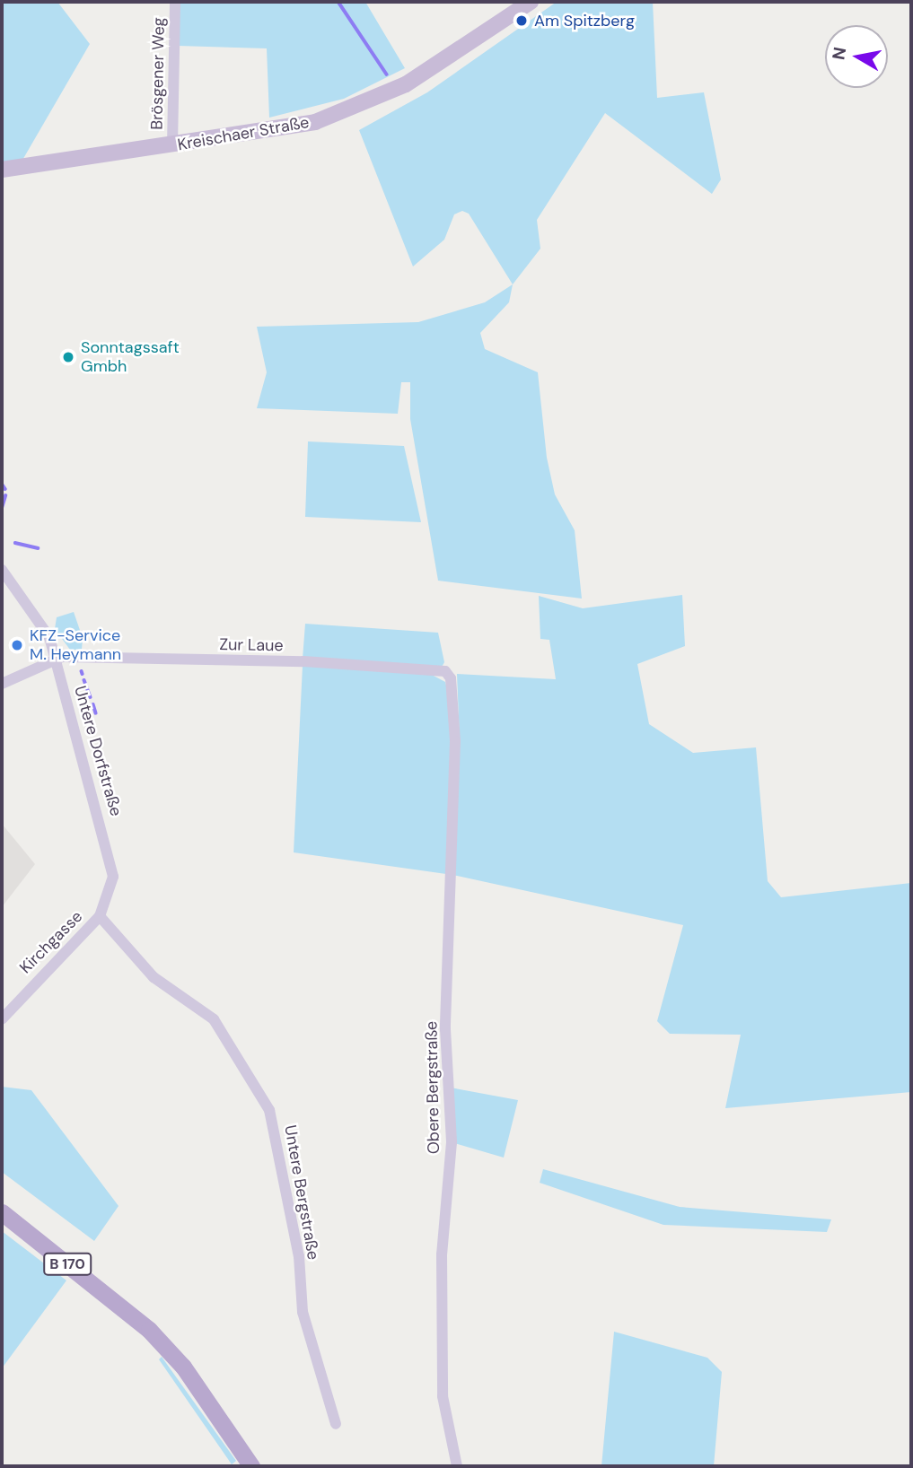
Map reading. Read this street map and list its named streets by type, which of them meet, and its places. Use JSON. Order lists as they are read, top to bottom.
{
  "streets": {
    "main road": ["Kreischaer Straße", "B 170"],
    "street": [
      "Brösgener Weg",
      "Zur Laue",
      "Untere Dorfstraße",
      "Kirchgasse",
      "Obere Bergstraße",
      "Untere Bergstraße"
    ]
  },
  "crossings": [
    ["Brösgener Weg", "Kreischaer Straße"],
    ["Zur Laue", "Untere Dorfstraße"],
    ["Zur Laue", "Obere Bergstraße"],
    ["Untere Dorfstraße", "Kirchgasse"],
    ["Untere Dorfstraße", "Untere Bergstraße"],
    ["Kirchgasse", "Untere Bergstraße"]
  ],
  "places": ["Am Spitzberg", "Sonntagssaft Gmbh", "KFZ-Service M. Heymann"],
  "north": "left"
}
